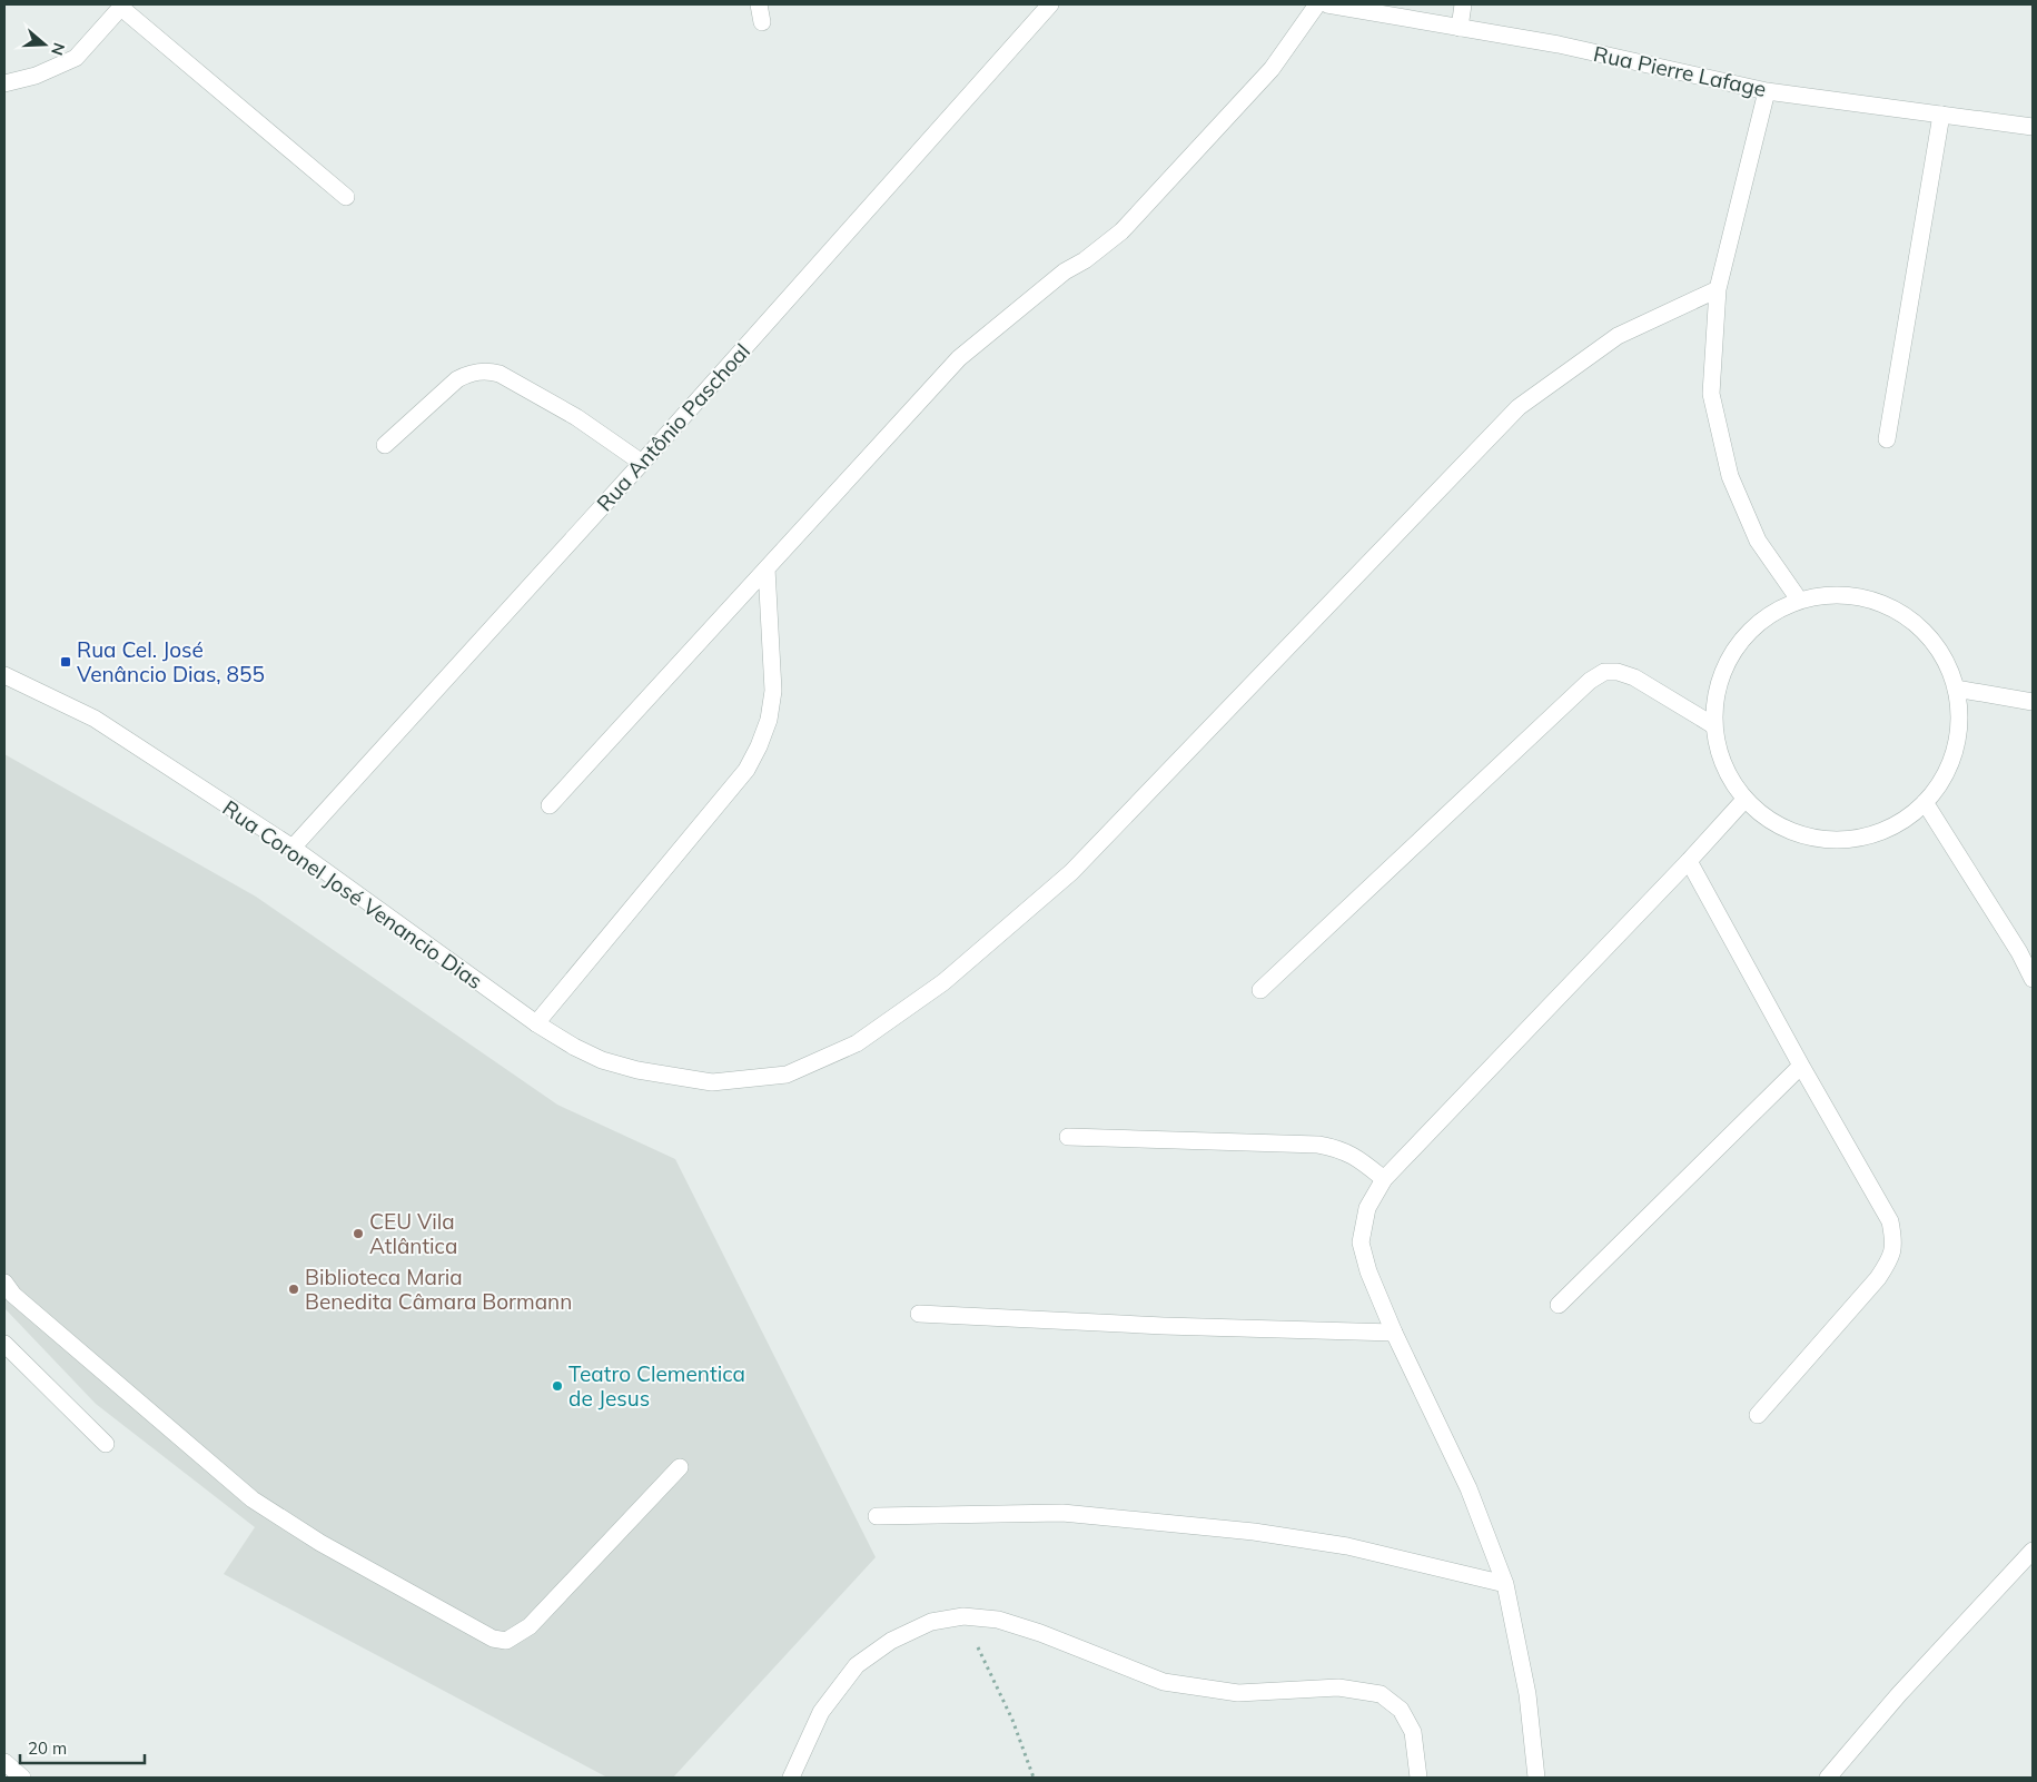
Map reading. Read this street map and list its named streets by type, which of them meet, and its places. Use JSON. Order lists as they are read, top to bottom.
{
  "streets": {
    "street": ["Rua Pierre Lafage", "Rua Antônio Paschoal", "Rua Coronel José Venancio Dias"]
  },
  "crossings": [
    ["Rua Antônio Paschoal", "Rua Coronel José Venancio Dias"]
  ],
  "places": {
    "transit": ["Rua Cel. José Venâncio Dias, 855"],
    "other": ["CEU Vila Atlântica", "Biblioteca Maria Benedita Câmara Bormann", "Teatro Clementica de Jesus"]
  },
  "scale_bar": "20 m",
  "north": "right"
}
